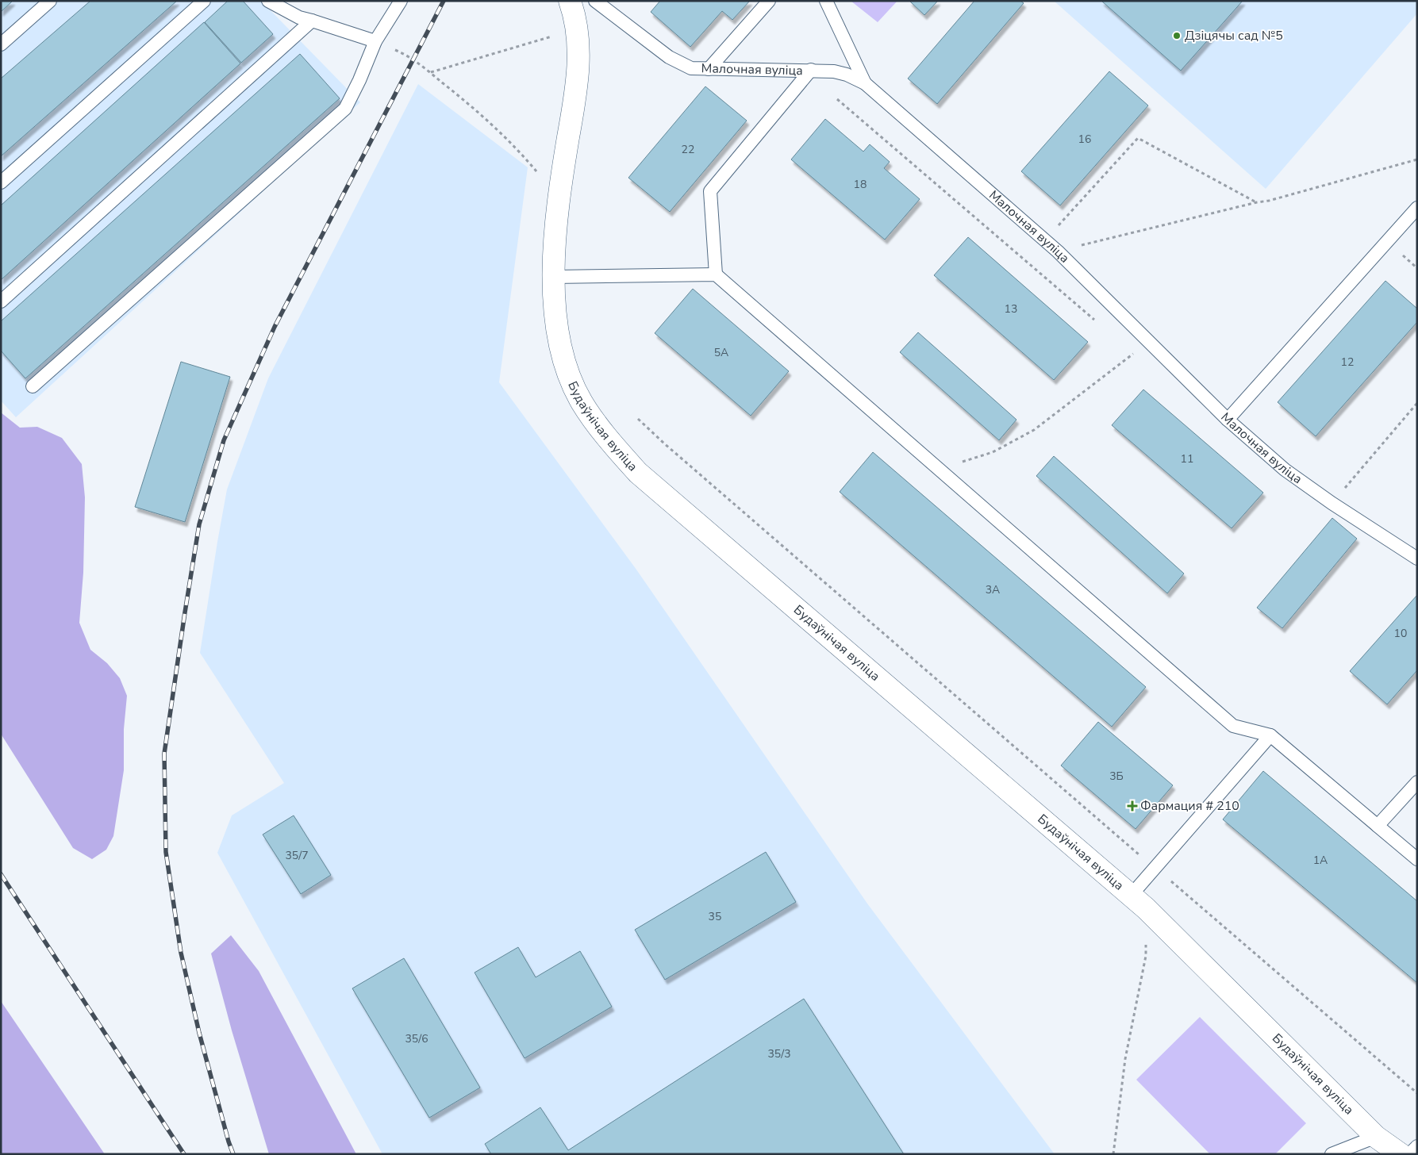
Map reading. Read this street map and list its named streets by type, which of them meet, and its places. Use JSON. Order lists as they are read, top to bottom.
{
  "streets": {
    "street": ["Будаўнічая вуліца"],
    "lane": ["Малочная вуліца"]
  },
  "places": {
    "other": ["Дзіцячы сад №5"],
    "health": ["Фармация # 210"]
  },
  "house_numbers": [
    "16",
    "22",
    "18",
    "13",
    "5А",
    "12",
    "11",
    "3А",
    "10",
    "3Б",
    "35/7",
    "1А",
    "35",
    "35/6",
    "35/3"
  ]
}
